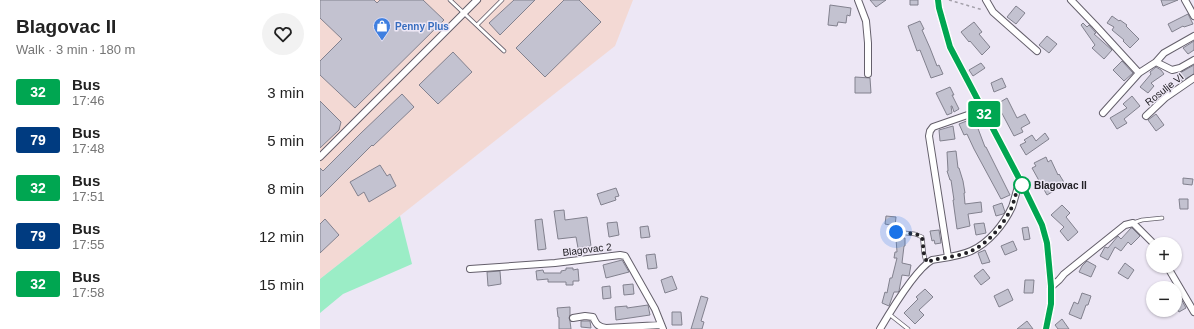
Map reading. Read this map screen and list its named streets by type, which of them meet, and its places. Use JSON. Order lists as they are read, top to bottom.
{
  "streets": {
    "street": ["Rosulje VI", "Blagovac 2"]
  },
  "places": {
    "shop": ["Penny Plus"],
    "other": ["Blagovac II"]
  },
  "lines": ["bus line 32"],
  "page": {
    "heading": ["Blagovac II", "Walk · 3 min · 180 m"],
    "on_map": "32",
    "list": [
      {
        "mark": "32",
        "name": "Bus",
        "note": "17:46",
        "value": "3 min"
      },
      {
        "mark": "79",
        "name": "Bus",
        "note": "17:48",
        "value": "5 min"
      },
      {
        "mark": "32",
        "name": "Bus",
        "note": "17:51",
        "value": "8 min"
      },
      {
        "mark": "79",
        "name": "Bus",
        "note": "17:55",
        "value": "12 min"
      },
      {
        "mark": "32",
        "name": "Bus",
        "note": "17:58",
        "value": "15 min"
      }
    ],
    "map_buttons": ["+", "−"]
  }
}
